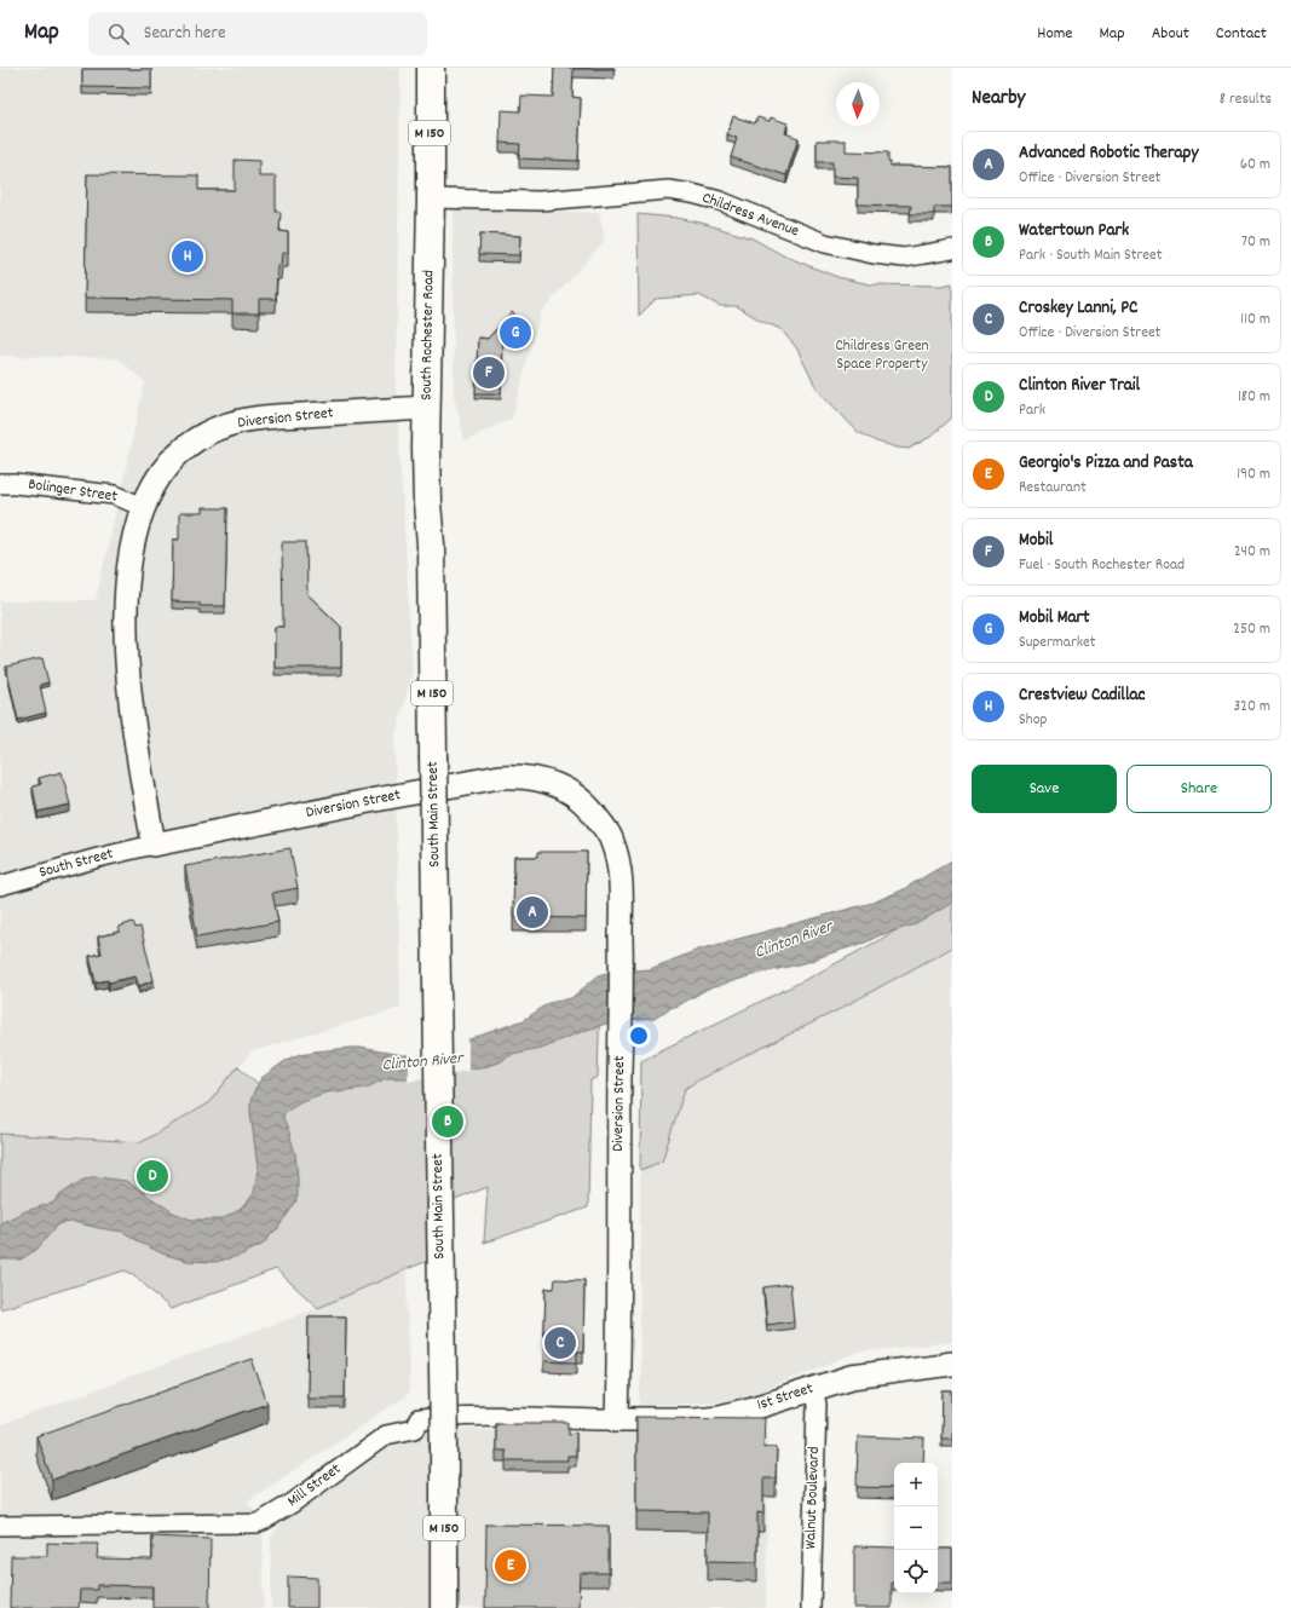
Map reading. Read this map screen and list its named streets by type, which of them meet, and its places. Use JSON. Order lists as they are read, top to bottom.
{
  "streets": {
    "main road": ["M 150", "South Rochester Road", "South Main Street"],
    "street": [
      "Childress Avenue",
      "Diversion Street",
      "Bolinger Street",
      "South Street",
      "1st Street",
      "Mill Street",
      "Walnut Boulevard"
    ]
  },
  "crossings": [
    ["Childress Avenue", "South Rochester Road"],
    ["South Rochester Road", "Diversion Street"],
    ["South Rochester Road", "South Main Street"],
    ["Diversion Street", "Bolinger Street"],
    ["Diversion Street", "South Street"],
    ["Diversion Street", "1st Street"],
    ["Diversion Street", "Mill Street"],
    ["1st Street", "Mill Street"],
    ["1st Street", "Walnut Boulevard"]
  ],
  "water": ["Clinton River"],
  "parks": ["Childress Green Space Property"],
  "north": "bottom",
  "page": {
    "header": "Map",
    "search": "Search here",
    "nav": [
      "Home",
      "Map",
      "About",
      "Contact"
    ],
    "heading": ["Nearby", "8 results"],
    "list": [
      {
        "mark": "A",
        "name": "Advanced Robotic Therapy",
        "note": "Office · Diversion Street",
        "value": "60 m"
      },
      {
        "mark": "B",
        "name": "Watertown Park",
        "note": "Park · South Main Street",
        "value": "70 m"
      },
      {
        "mark": "C",
        "name": "Croskey Lanni, PC",
        "note": "Office · Diversion Street",
        "value": "110 m"
      },
      {
        "mark": "D",
        "name": "Clinton River Trail",
        "note": "Park",
        "value": "180 m"
      },
      {
        "mark": "E",
        "name": "Georgio's Pizza and Pasta",
        "note": "Restaurant",
        "value": "190 m"
      },
      {
        "mark": "F",
        "name": "Mobil",
        "note": "Fuel · South Rochester Road",
        "value": "240 m"
      },
      {
        "mark": "G",
        "name": "Mobil Mart",
        "note": "Supermarket",
        "value": "250 m"
      },
      {
        "mark": "H",
        "name": "Crestview Cadillac",
        "note": "Shop",
        "value": "320 m"
      }
    ],
    "pins": [
      "H",
      "G",
      "F",
      "A",
      "B",
      "D",
      "C",
      "E"
    ],
    "buttons": ["Save", "Share"],
    "map_buttons": ["+", "−"]
  }
}
